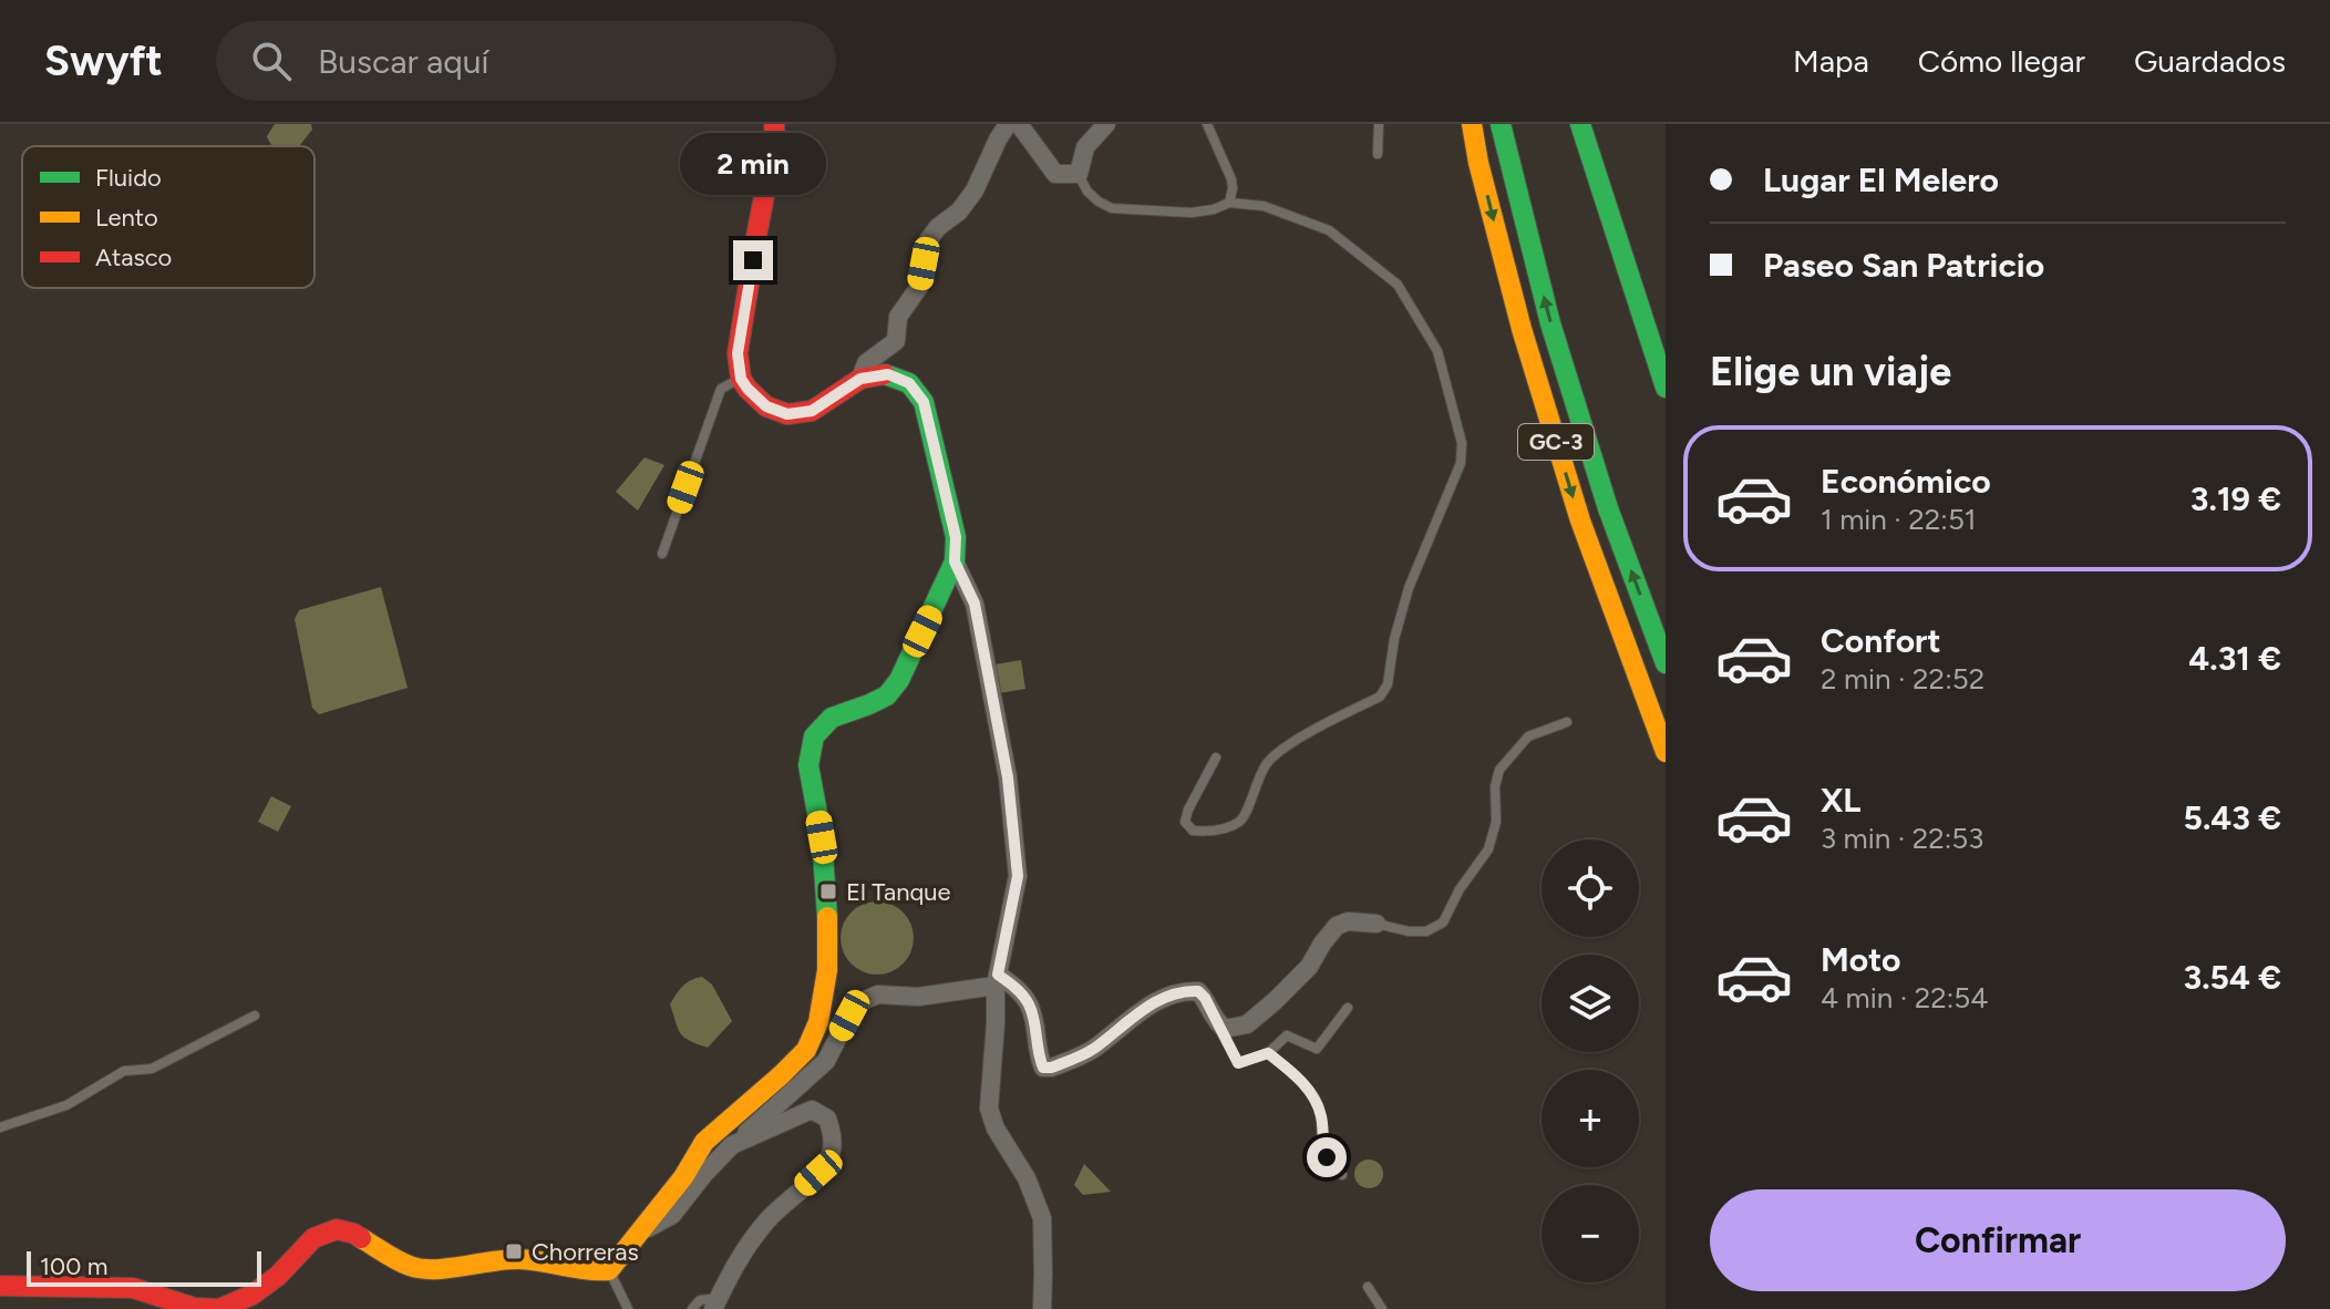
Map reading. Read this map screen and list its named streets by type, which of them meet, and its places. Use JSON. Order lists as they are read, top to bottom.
{
  "streets": {
    "main road": ["GC-3"]
  },
  "places": {
    "transit": ["El Tanque", "Chorreras"]
  },
  "legend": ["Fluido", "Lento", "Atasco"],
  "scale_bar": "100 m",
  "page": {
    "header": "Swyft",
    "search": "Buscar aquí",
    "nav": ["Mapa", "Cómo llegar", "Guardados"],
    "banner": ["Lugar El Melero", "Paseo San Patricio"],
    "bubble": "2 min",
    "heading": "Elige un viaje",
    "list": [
      {
        "name": "Económico",
        "note": "1 min · 22:51",
        "value": "3.19 €"
      },
      {
        "name": "Confort",
        "note": "2 min · 22:52",
        "value": "4.31 €"
      },
      {
        "name": "XL",
        "note": "3 min · 22:53",
        "value": "5.43 €"
      },
      {
        "name": "Moto",
        "note": "4 min · 22:54",
        "value": "3.54 €"
      }
    ],
    "map_buttons": ["+", "−"],
    "buttons": "Confirmar",
    "scale": "100 m"
  }
}
